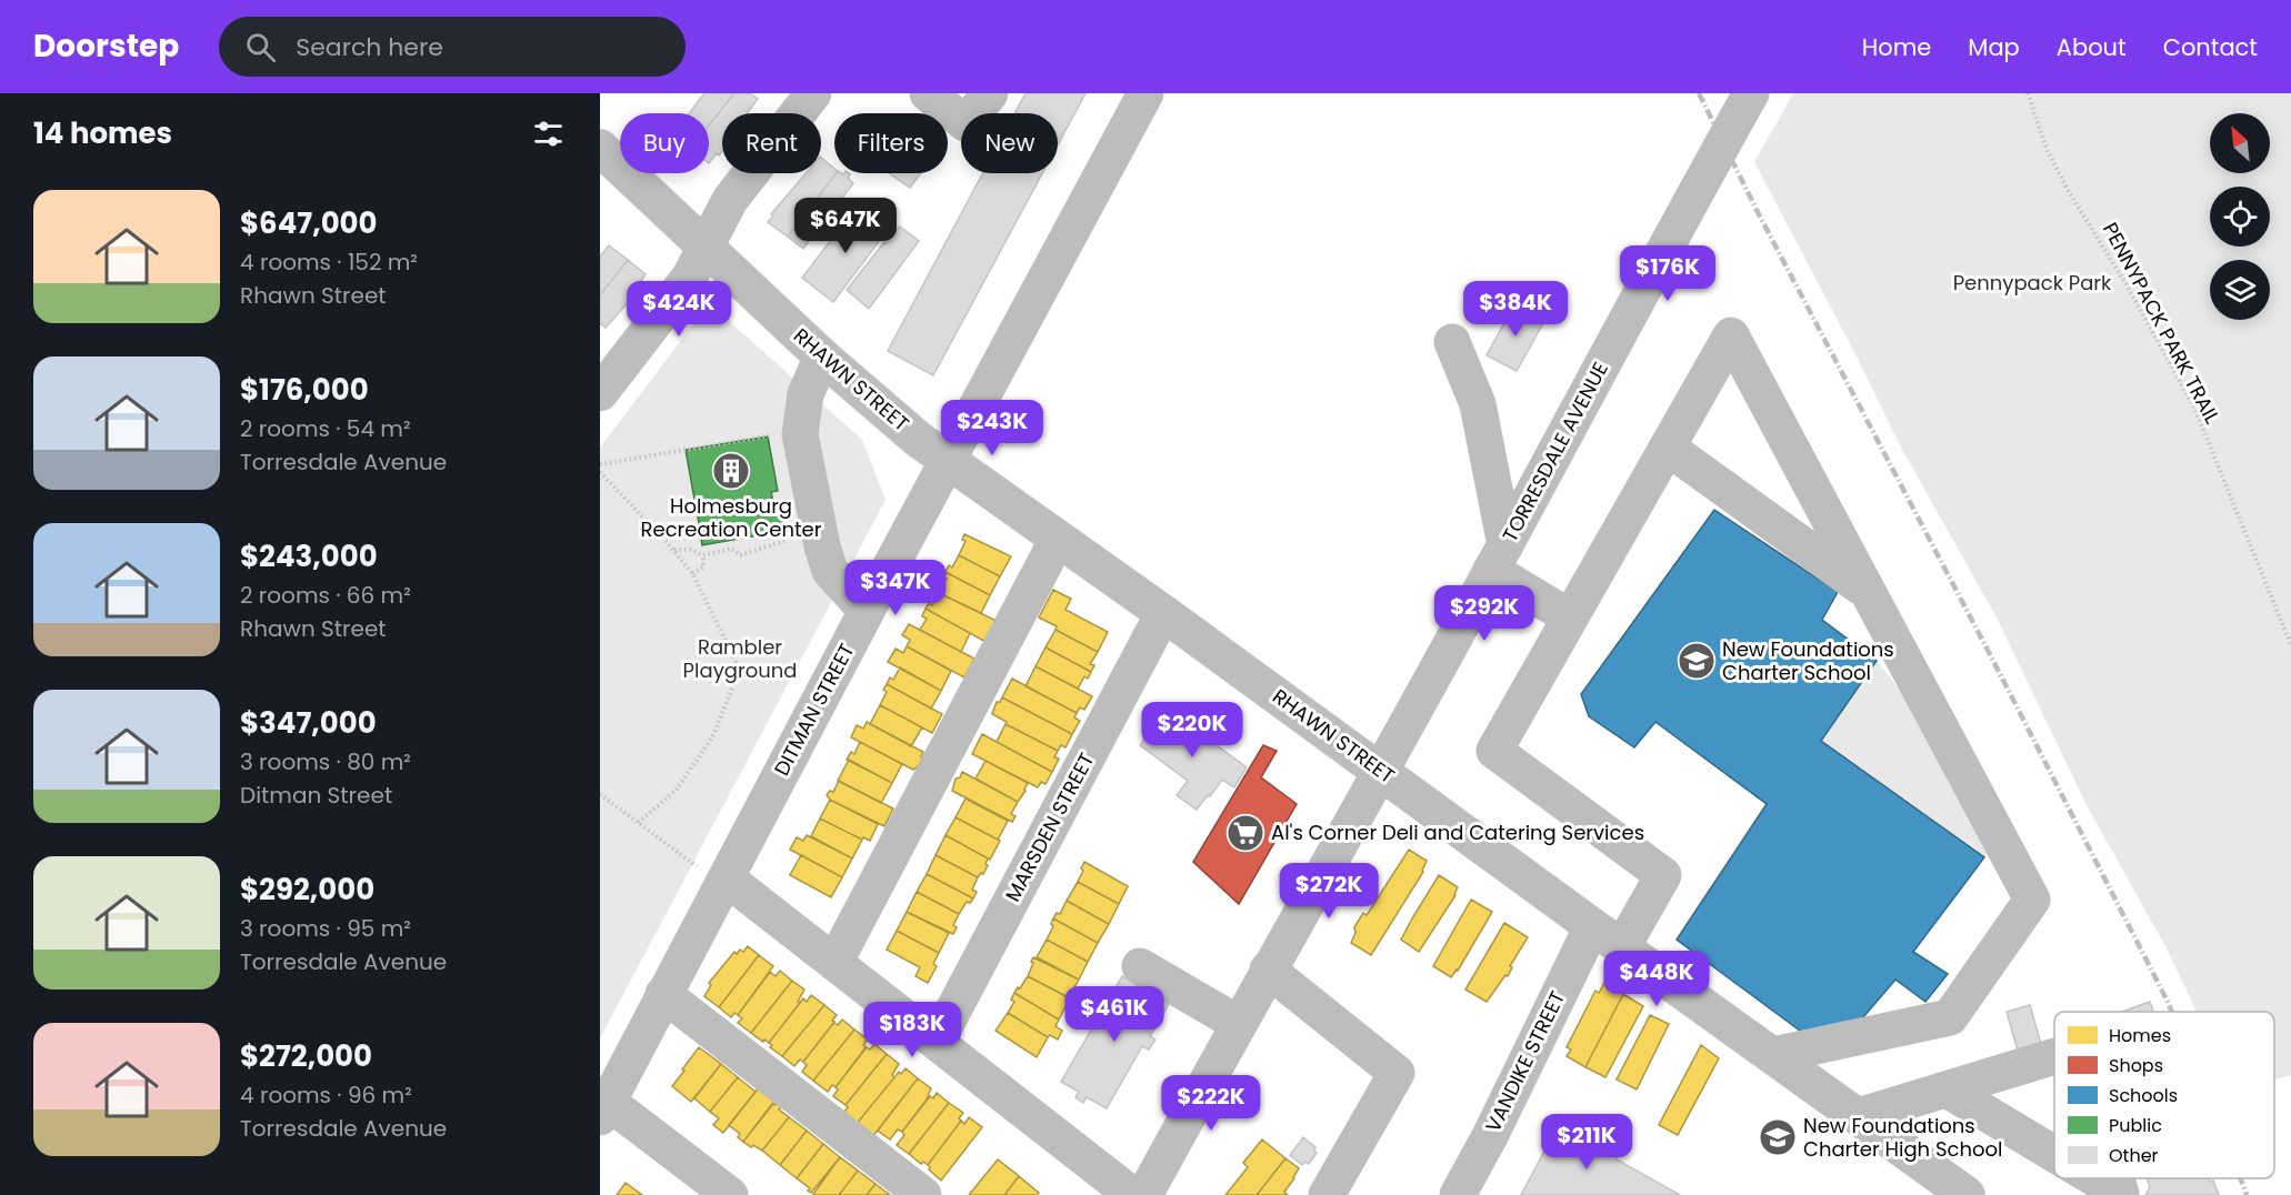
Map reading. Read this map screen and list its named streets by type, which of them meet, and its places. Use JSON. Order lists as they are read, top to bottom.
{
  "streets": {
    "street": [
      "RHAWN STREET",
      "TORRESDALE AVENUE",
      "DITMAN STREET",
      "MARSDEN STREET",
      "VANDIKE STREET"
    ],
    "path": ["PENNYPACK PARK TRAIL"]
  },
  "crossings": [
    ["RHAWN STREET", "TORRESDALE AVENUE"],
    ["RHAWN STREET", "DITMAN STREET"],
    ["RHAWN STREET", "MARSDEN STREET"],
    ["RHAWN STREET", "VANDIKE STREET"]
  ],
  "parks": ["Pennypack Park", "Rambler Playground"],
  "places": {
    "building": ["Holmesburg Recreation Center"],
    "school or university": ["New Foundations Charter School", "New Foundations Charter High School"],
    "supermarket": ["Al's Corner Deli and Catering Services"]
  },
  "legend": [
    "Homes",
    "Shops",
    "Schools",
    "Public",
    "Other"
  ],
  "north": "top left",
  "page": {
    "header": "Doorstep",
    "search": "Search here",
    "nav": [
      "Home",
      "Map",
      "About",
      "Contact"
    ],
    "heading": "14 homes",
    "chip": [
      "Buy",
      "Rent",
      "Filters",
      "New"
    ],
    "list": [
      {
        "name": "$647,000",
        "note": "4 rooms · 152 m² · Rhawn Street"
      },
      {
        "name": "$176,000",
        "note": "2 rooms · 54 m² · Torresdale Avenue"
      },
      {
        "name": "$243,000",
        "note": "2 rooms · 66 m² · Rhawn Street"
      },
      {
        "name": "$347,000",
        "note": "3 rooms · 80 m² · Ditman Street"
      },
      {
        "name": "$292,000",
        "note": "3 rooms · 95 m² · Torresdale Avenue"
      },
      {
        "name": "$272,000",
        "note": "4 rooms · 96 m² · Torresdale Avenue"
      }
    ],
    "price": [
      "$647K",
      "$176K",
      "$424K",
      "$384K",
      "$243K",
      "$347K",
      "$292K",
      "$220K",
      "$272K",
      "$448K",
      "$461K",
      "$183K",
      "$222K",
      "$211K"
    ]
  }
}
